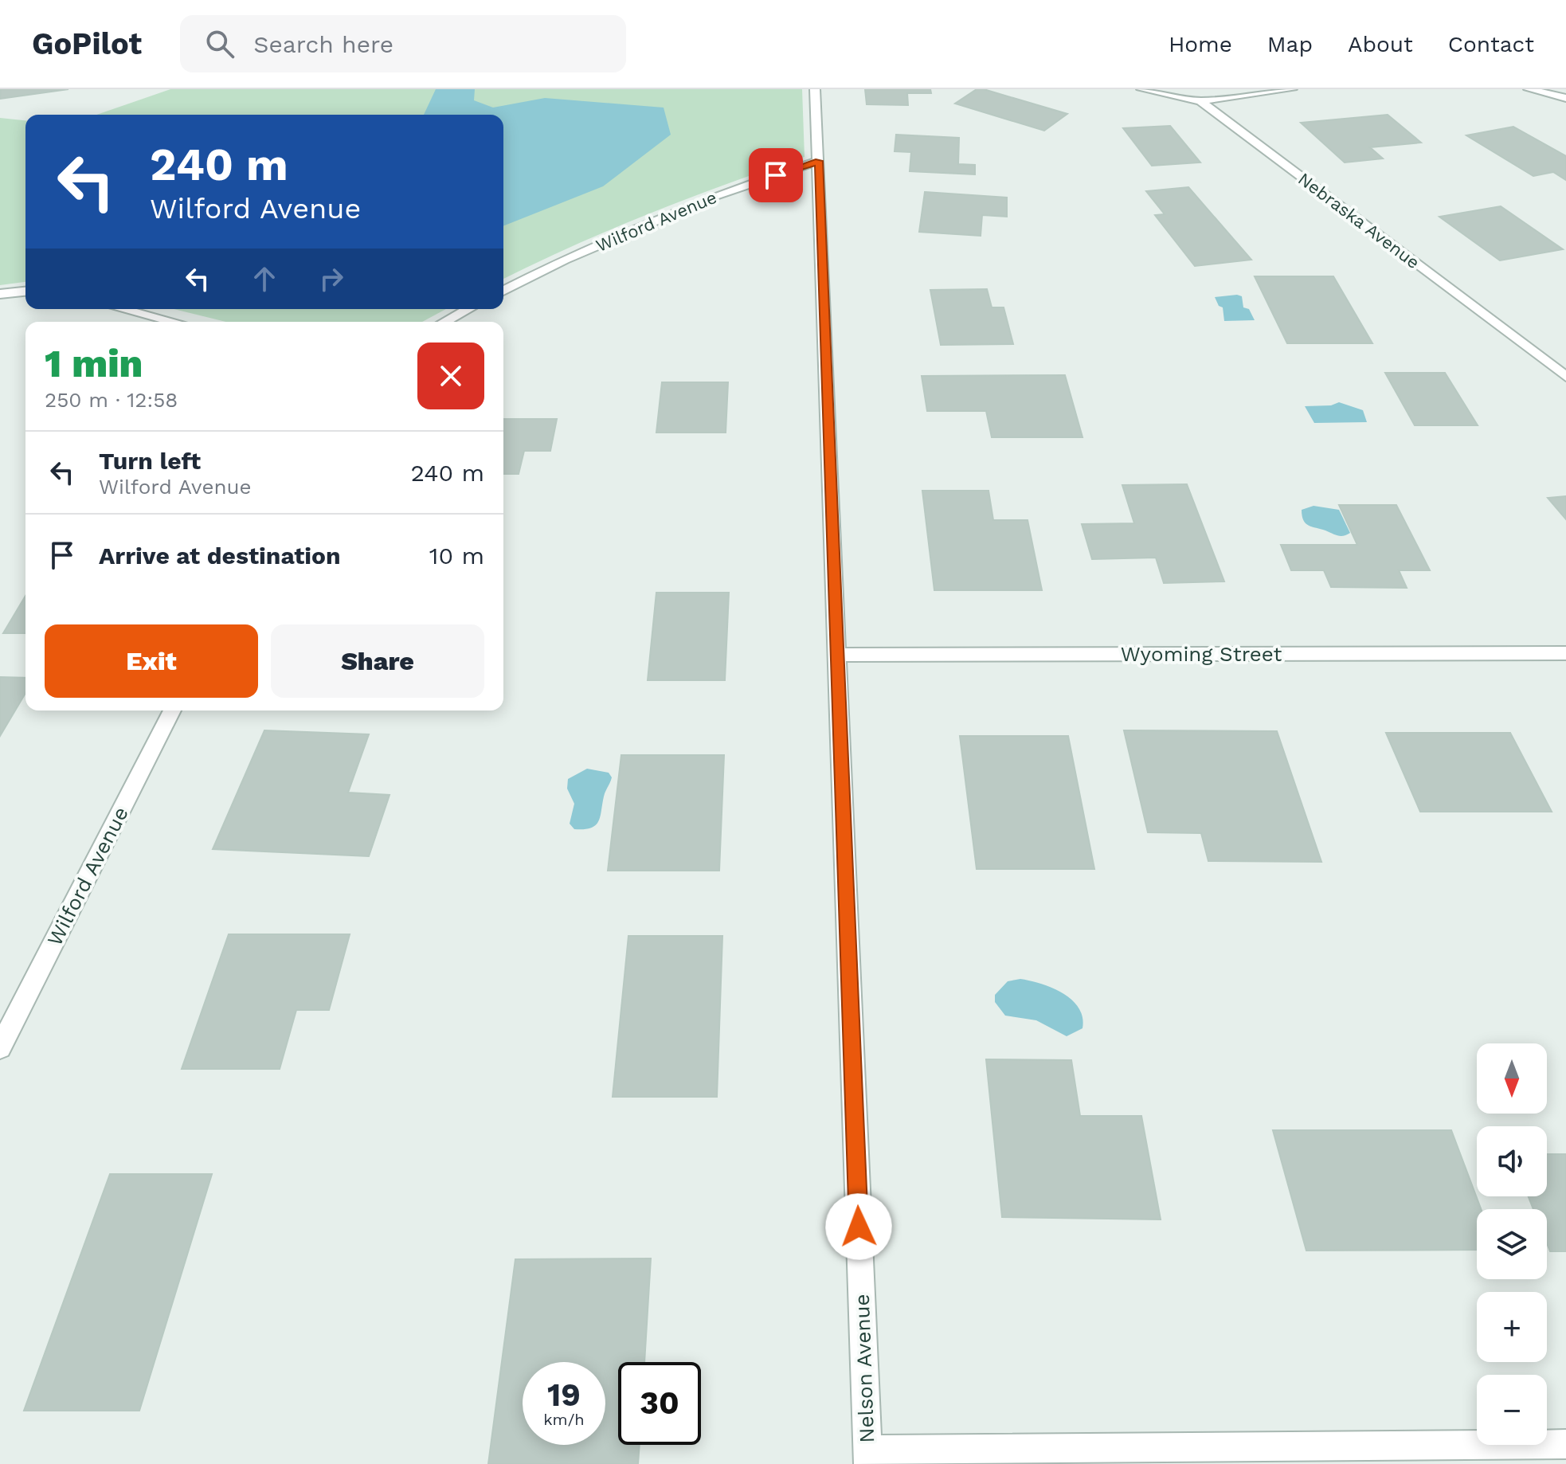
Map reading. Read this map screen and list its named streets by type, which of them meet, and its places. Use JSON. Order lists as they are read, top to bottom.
{
  "streets": {
    "street": [
      "Nebraska Avenue",
      "Wilford Avenue",
      "Wyoming Street",
      "Nelson Avenue"
    ]
  },
  "crossings": [
    ["Wilford Avenue", "Nelson Avenue"],
    ["Wyoming Street", "Nelson Avenue"]
  ],
  "north": "bottom",
  "page": {
    "header": "GoPilot",
    "search": "Search here",
    "nav": [
      "Home",
      "Map",
      "About",
      "Contact"
    ],
    "turn": ["240 m", "Wilford Avenue"],
    "heading": ["1 min", "250 m · 12:58"],
    "list": [
      {
        "name": "Turn left",
        "note": "Wilford Avenue",
        "value": "240 m"
      },
      {
        "name": "Arrive at destination",
        "value": "10 m"
      }
    ],
    "buttons": ["Exit", "Share"],
    "map_buttons": ["+", "−"],
    "speed": "19 km/h",
    "limit": "30"
  }
}
